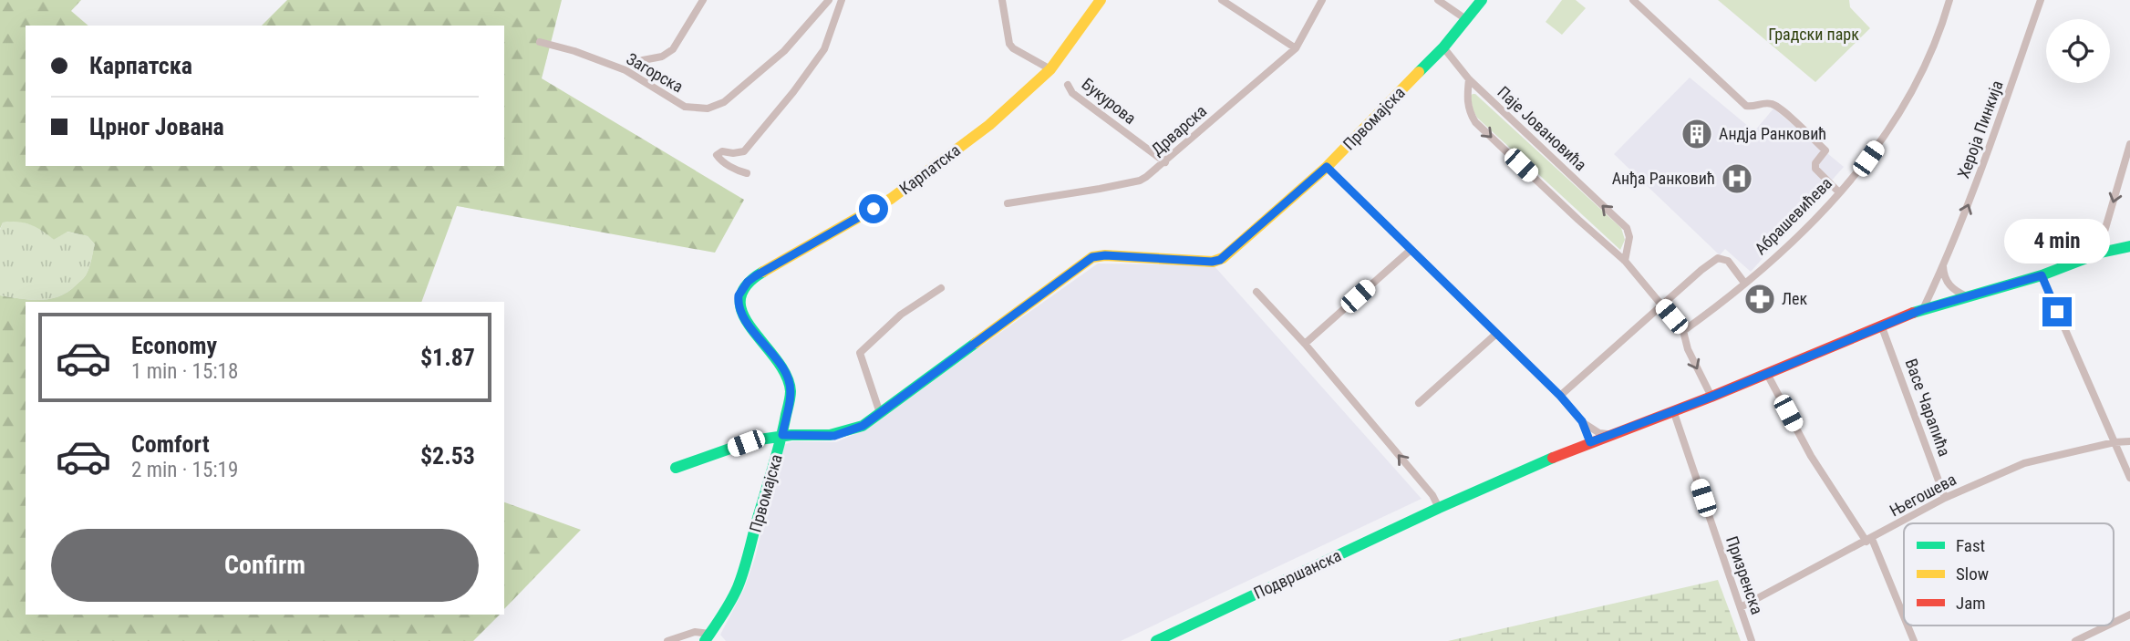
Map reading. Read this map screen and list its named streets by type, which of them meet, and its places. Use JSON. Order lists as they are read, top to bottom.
{
  "streets": {
    "street": [
      "Загорска",
      "Букурова",
      "Првомајска",
      "Паје Јовановића",
      "Хероја Пинкија",
      "Дрварска",
      "Карпатска",
      "Абрашевићева",
      "Васе Чарапића",
      "Његошева",
      "Подвршанска",
      "Призренска"
    ]
  },
  "crossings": [
    ["Букурова", "Дрварска"],
    ["Првомајска", "Паје Јовановића"],
    ["Првомајска", "Карпатска"],
    ["Хероја Пинкија", "Подвршанска"],
    ["Васе Чарапића", "Његошева"],
    ["Васе Чарапића", "Подвршанска"],
    ["Његошева", "Призренска"],
    ["Подвршанска", "Призренска"]
  ],
  "one_way": ["Хероја Пинкија"],
  "parks": ["Градски парк"],
  "places": {
    "building": ["Андја Ранковић"],
    "hospital": ["Анђа Ранковић"],
    "pharmacy": ["Лек"]
  },
  "legend": ["Fast", "Slow", "Jam"],
  "page": {
    "banner": ["Карпатска", "Црног Јована"],
    "bubble": "4 min",
    "list": [
      {
        "name": "Economy",
        "note": "1 min · 15:18",
        "value": "$1.87"
      },
      {
        "name": "Comfort",
        "note": "2 min · 15:19",
        "value": "$2.53"
      }
    ],
    "buttons": "Confirm"
  }
}
